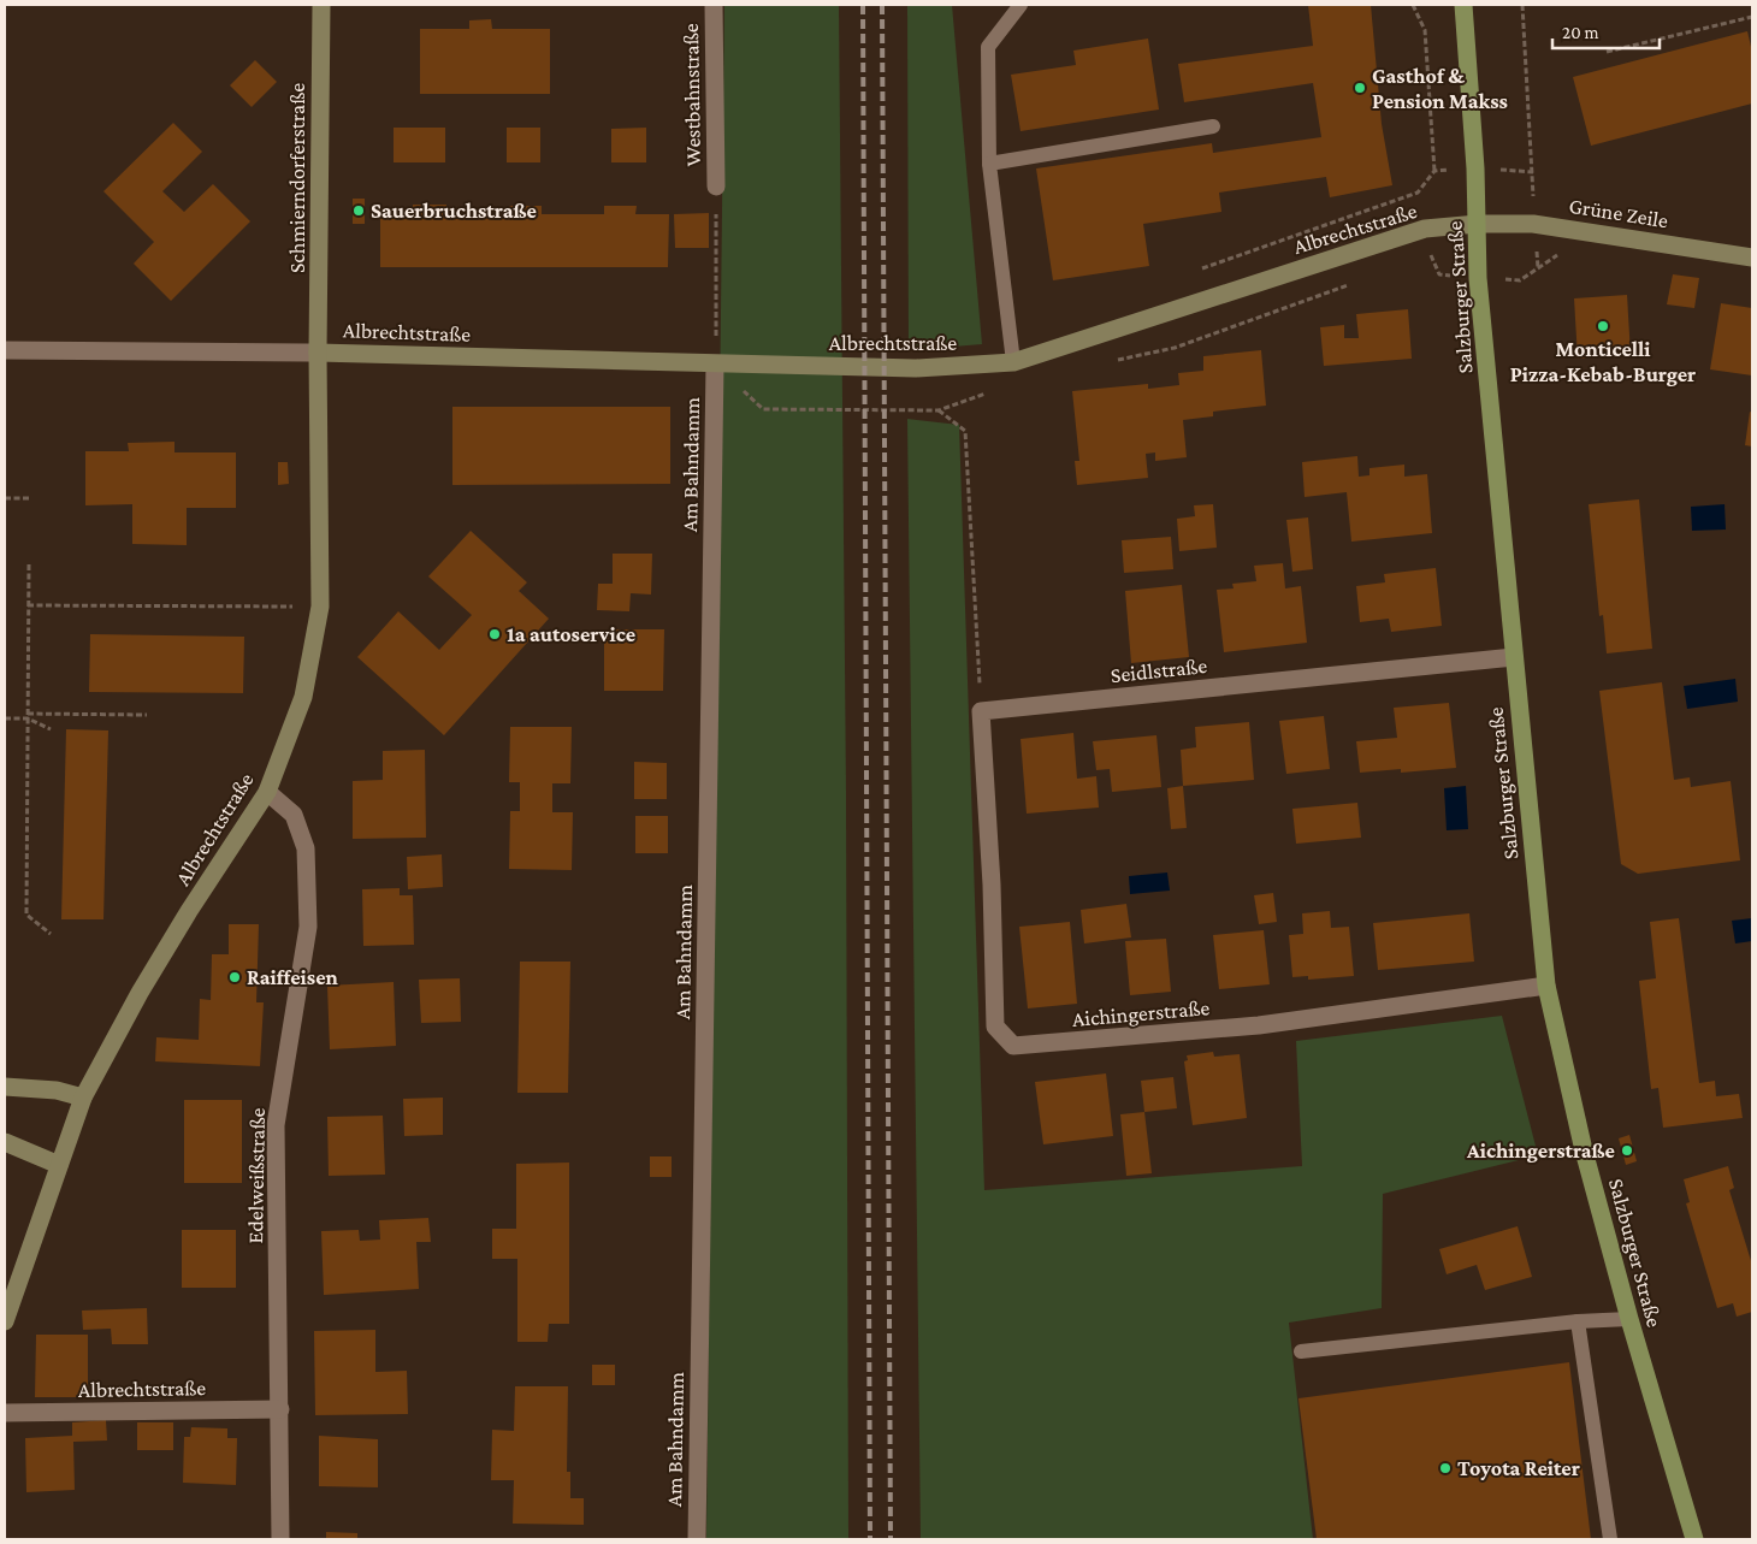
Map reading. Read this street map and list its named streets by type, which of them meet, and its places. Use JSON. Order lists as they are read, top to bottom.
{
  "streets": {
    "main road": ["Salzburger Straße"],
    "street": [
      "Westbahnstraße",
      "Schmierndorferstraße",
      "Grüne Zeile",
      "Albrechtstraße",
      "Am Bahndamm",
      "Seidlstraße",
      "Aichingerstraße",
      "Edelweißstraße"
    ]
  },
  "crossings": [
    ["Schmierndorferstraße", "Albrechtstraße"],
    ["Grüne Zeile", "Albrechtstraße"],
    ["Grüne Zeile", "Salzburger Straße"],
    ["Albrechtstraße", "Salzburger Straße"],
    ["Albrechtstraße", "Am Bahndamm"],
    ["Albrechtstraße", "Edelweißstraße"],
    ["Salzburger Straße", "Seidlstraße"],
    ["Salzburger Straße", "Aichingerstraße"],
    ["Seidlstraße", "Aichingerstraße"]
  ],
  "places": [
    "Gasthof & Pension Makss",
    "Sauerbruchstraße",
    "Monticelli Pizza-Kebab-Burger",
    "1a autoservice",
    "Raiffeisen",
    "Aichingerstraße",
    "Toyota Reiter"
  ],
  "scale_bar": "20 m"
}
